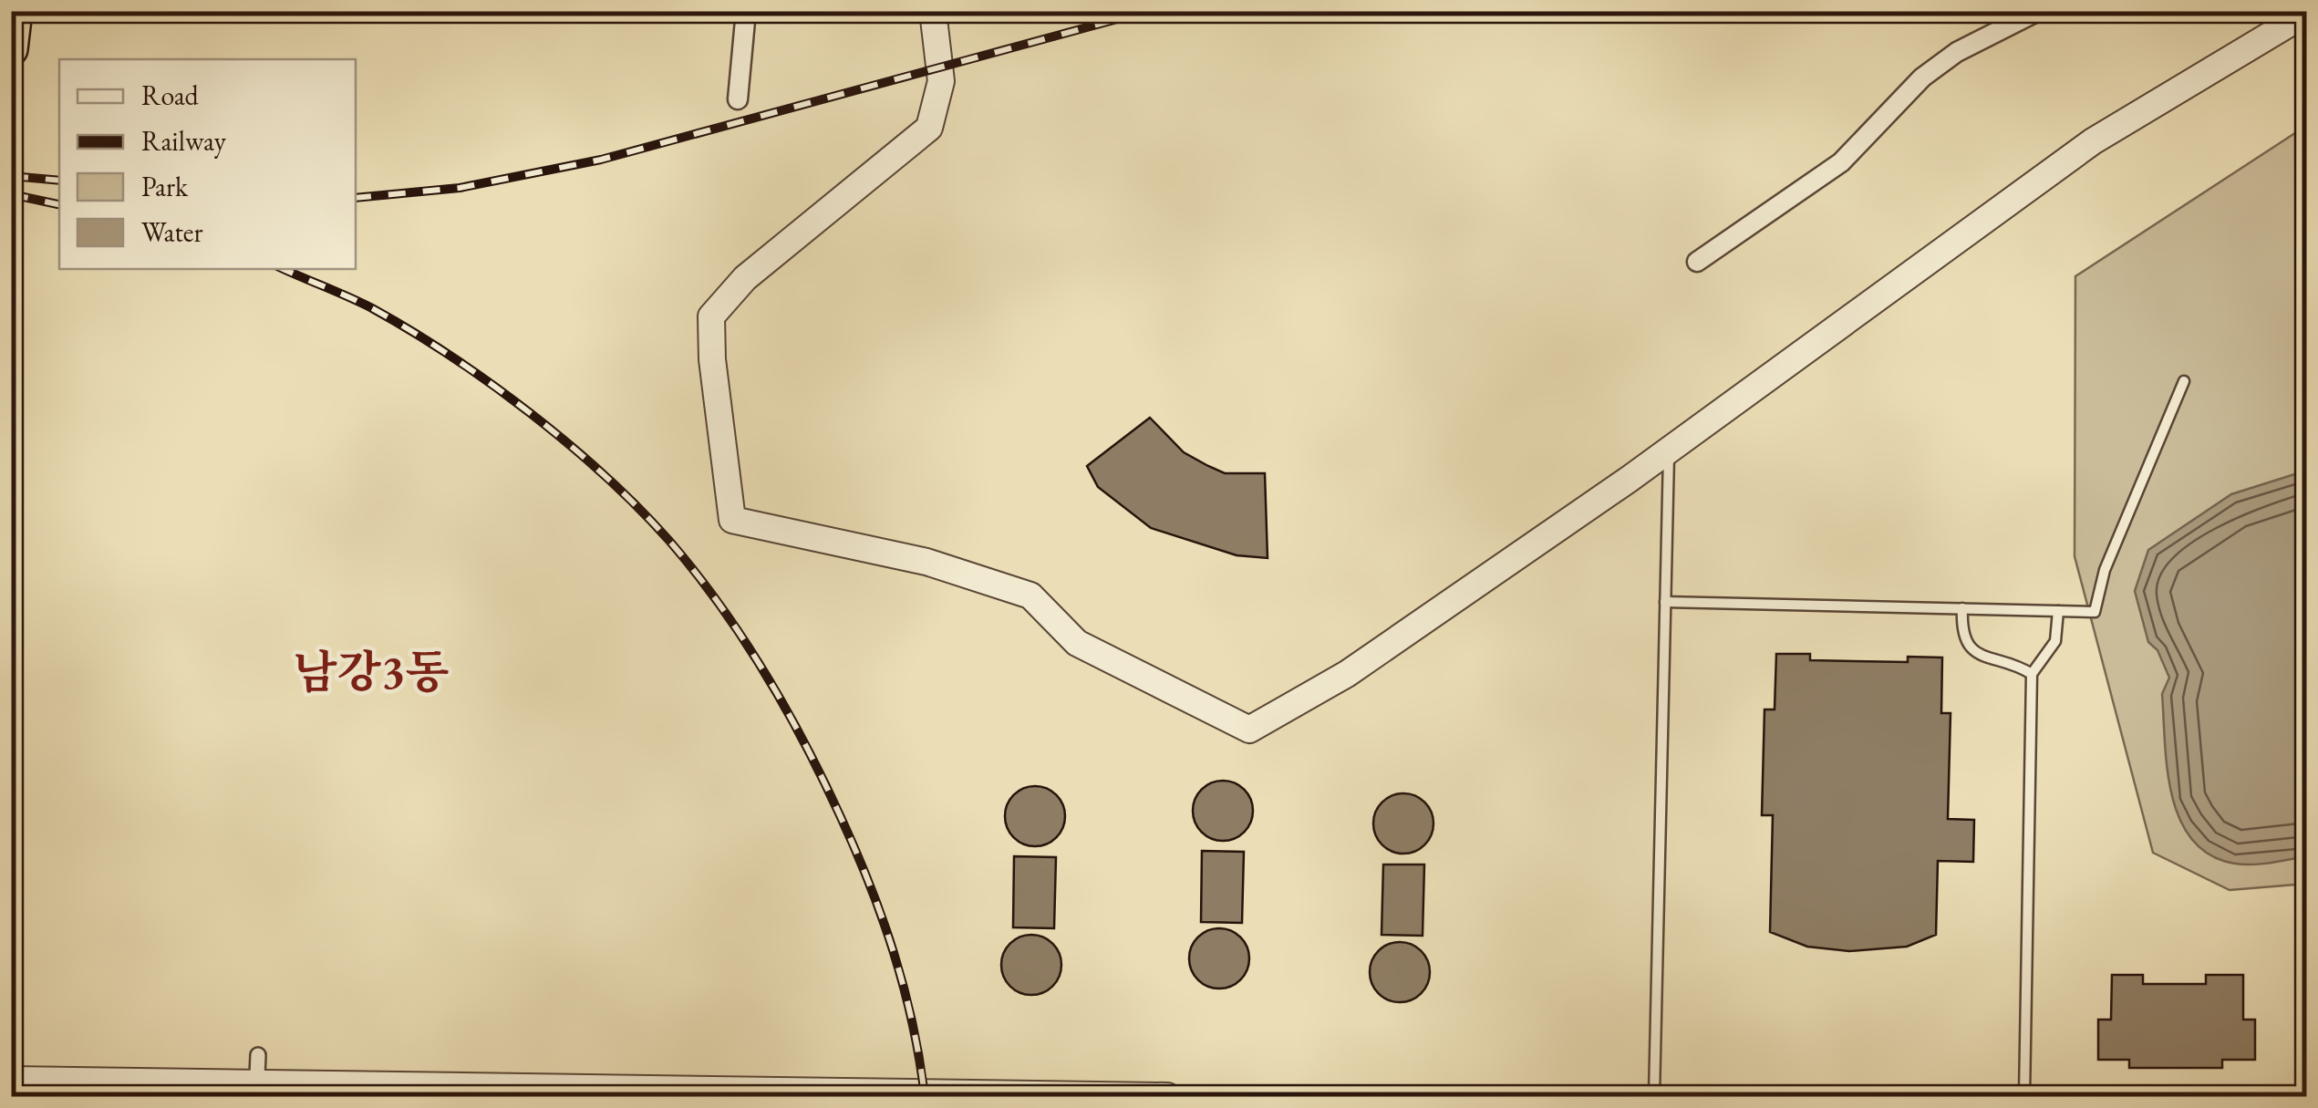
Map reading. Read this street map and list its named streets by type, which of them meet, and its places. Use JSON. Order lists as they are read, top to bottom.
{
  "districts": ["남강3동"],
  "legend": [
    "Road",
    "Railway",
    "Park",
    "Water"
  ]
}
